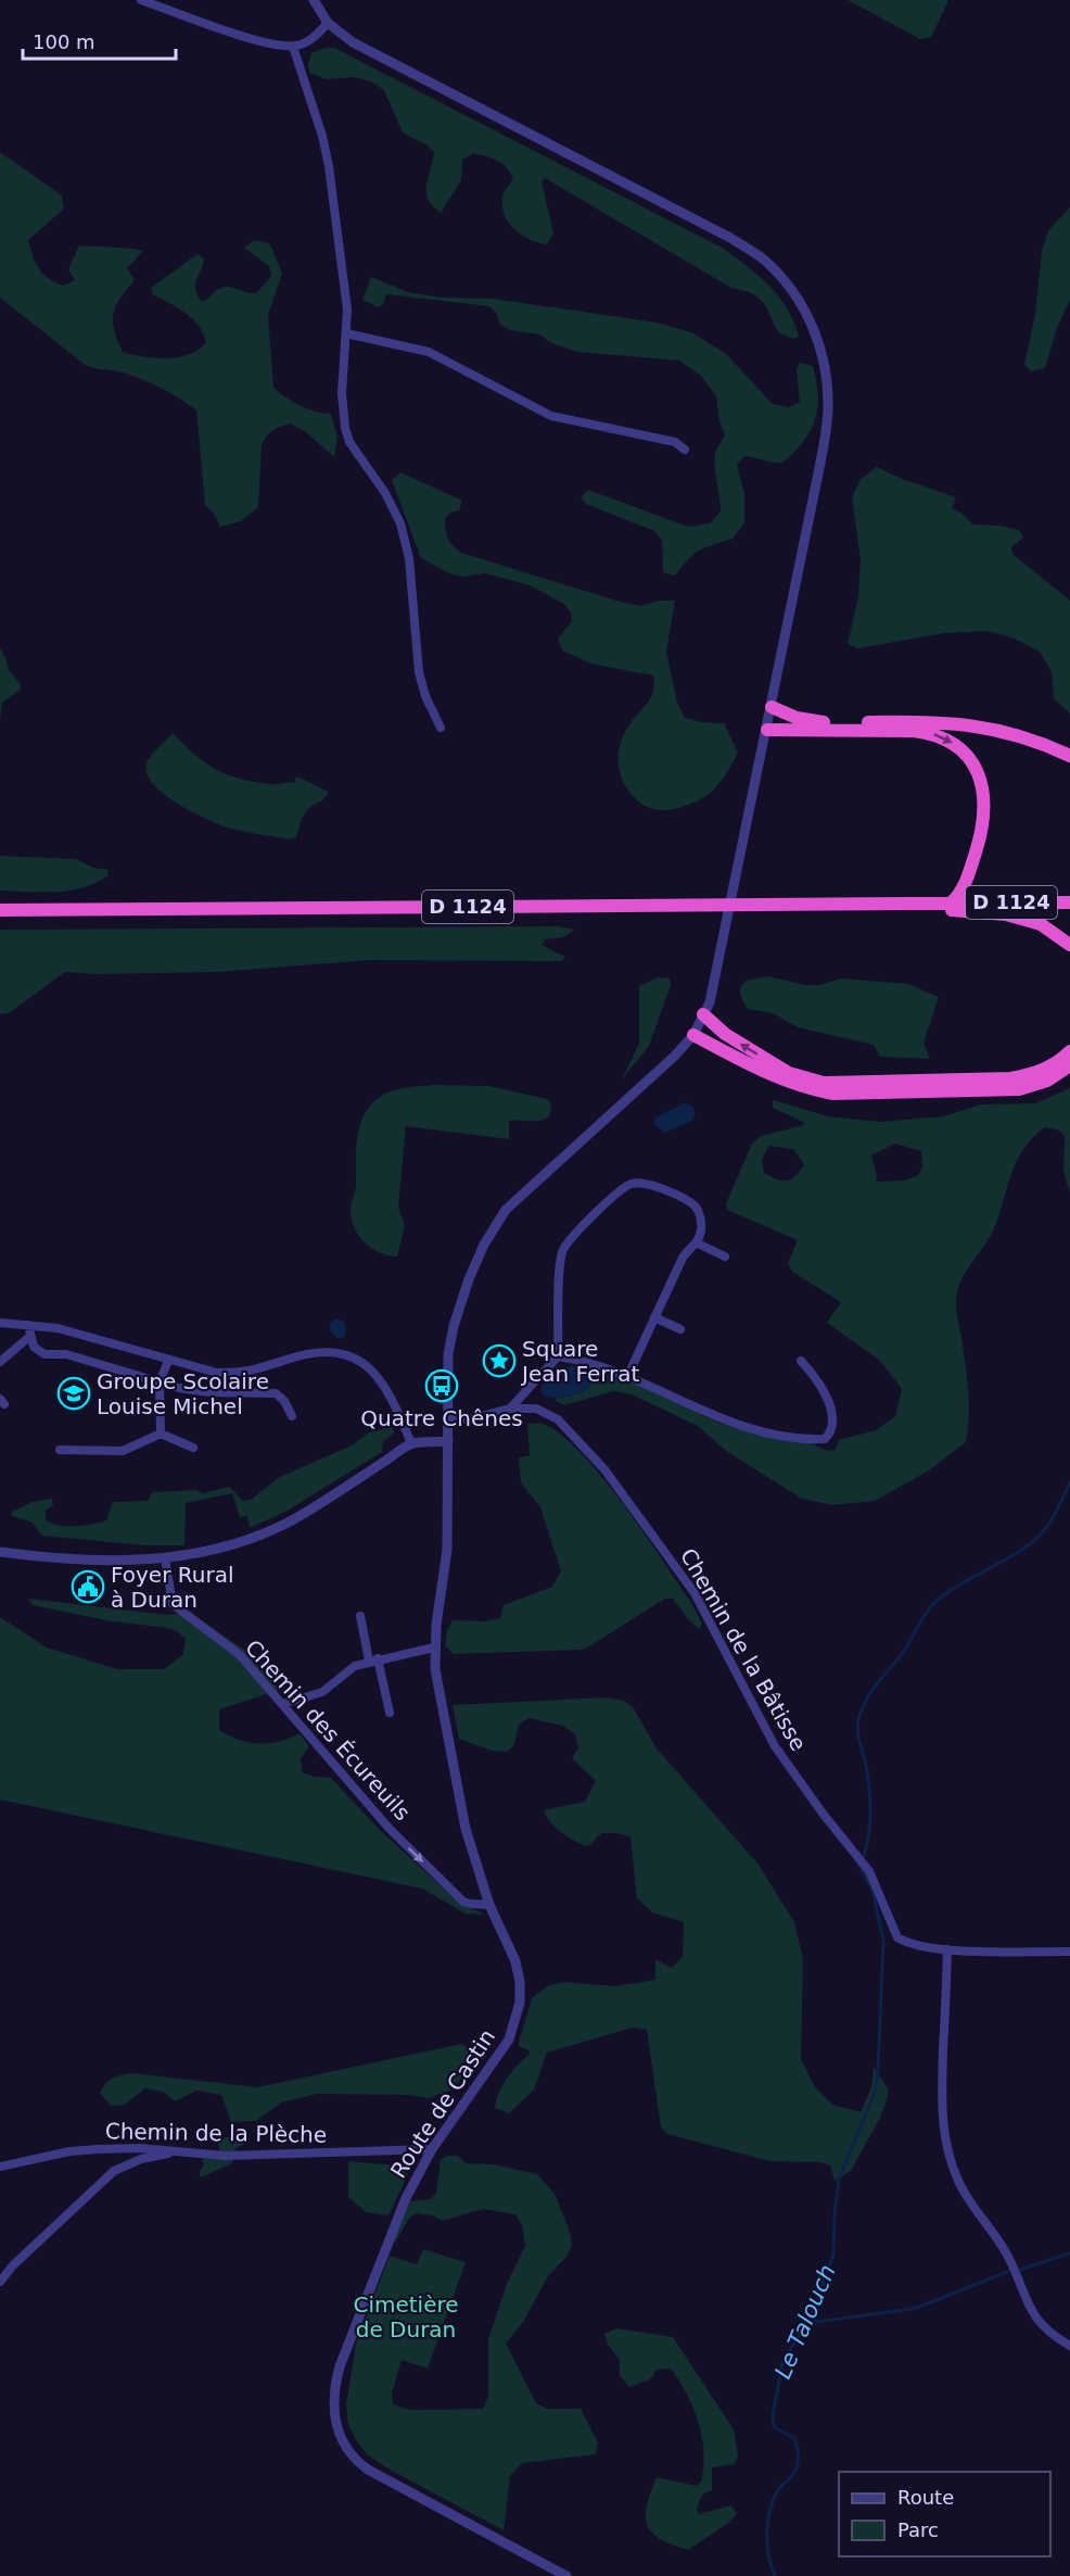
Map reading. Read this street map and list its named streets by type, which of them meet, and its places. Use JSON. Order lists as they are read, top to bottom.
{
  "streets": {
    "highway": ["D 1124"],
    "street": [
      "Chemin de la Bâtisse",
      "Chemin des Écureuils",
      "Route de Castin",
      "Chemin de la Plèche"
    ]
  },
  "crossings": [
    ["Chemin des Écureuils", "Route de Castin"],
    ["Route de Castin", "Chemin de la Plèche"]
  ],
  "one_way": ["Chemin des Écureuils"],
  "water": ["Le Talouch"],
  "parks": ["Cimetière de Duran"],
  "places": {
    "place": ["Square Jean Ferrat"],
    "bus stop": ["Quatre Chênes"],
    "school or university": ["Groupe Scolaire Louise Michel"],
    "public building": ["Foyer Rural à Duran"]
  },
  "legend": ["Route", "Parc"],
  "scale_bar": "100 m"
}
